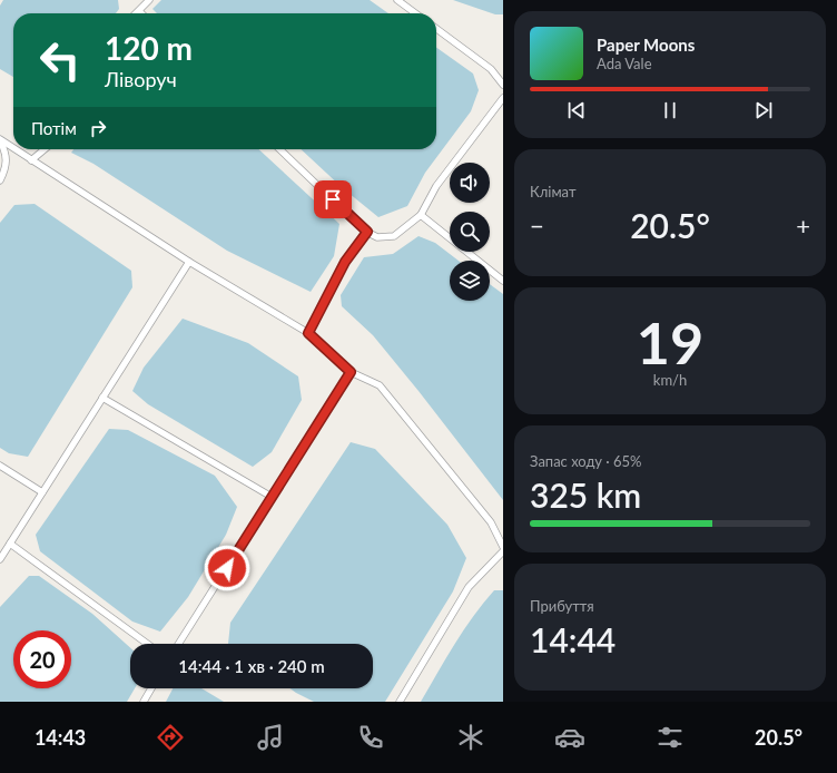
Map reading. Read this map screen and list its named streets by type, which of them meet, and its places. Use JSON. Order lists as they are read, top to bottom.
{
  "page": {
    "turn": ["120 m", "Ліворуч"],
    "song": ["Paper Moons", "Ada Vale"],
    "then": "Потім",
    "tile": [
      "Клімат",
      ["19", "km/h"],
      ["Запас ходу · 65%", "325 km"],
      ["Прибуття", "14:44"]
    ],
    "heat": ["−", "20.5°", "+"],
    "limit": "20",
    "trip": "14:44 · 1 хв · 240 m",
    "tabs": ["14:43", "20.5°"]
  }
}
